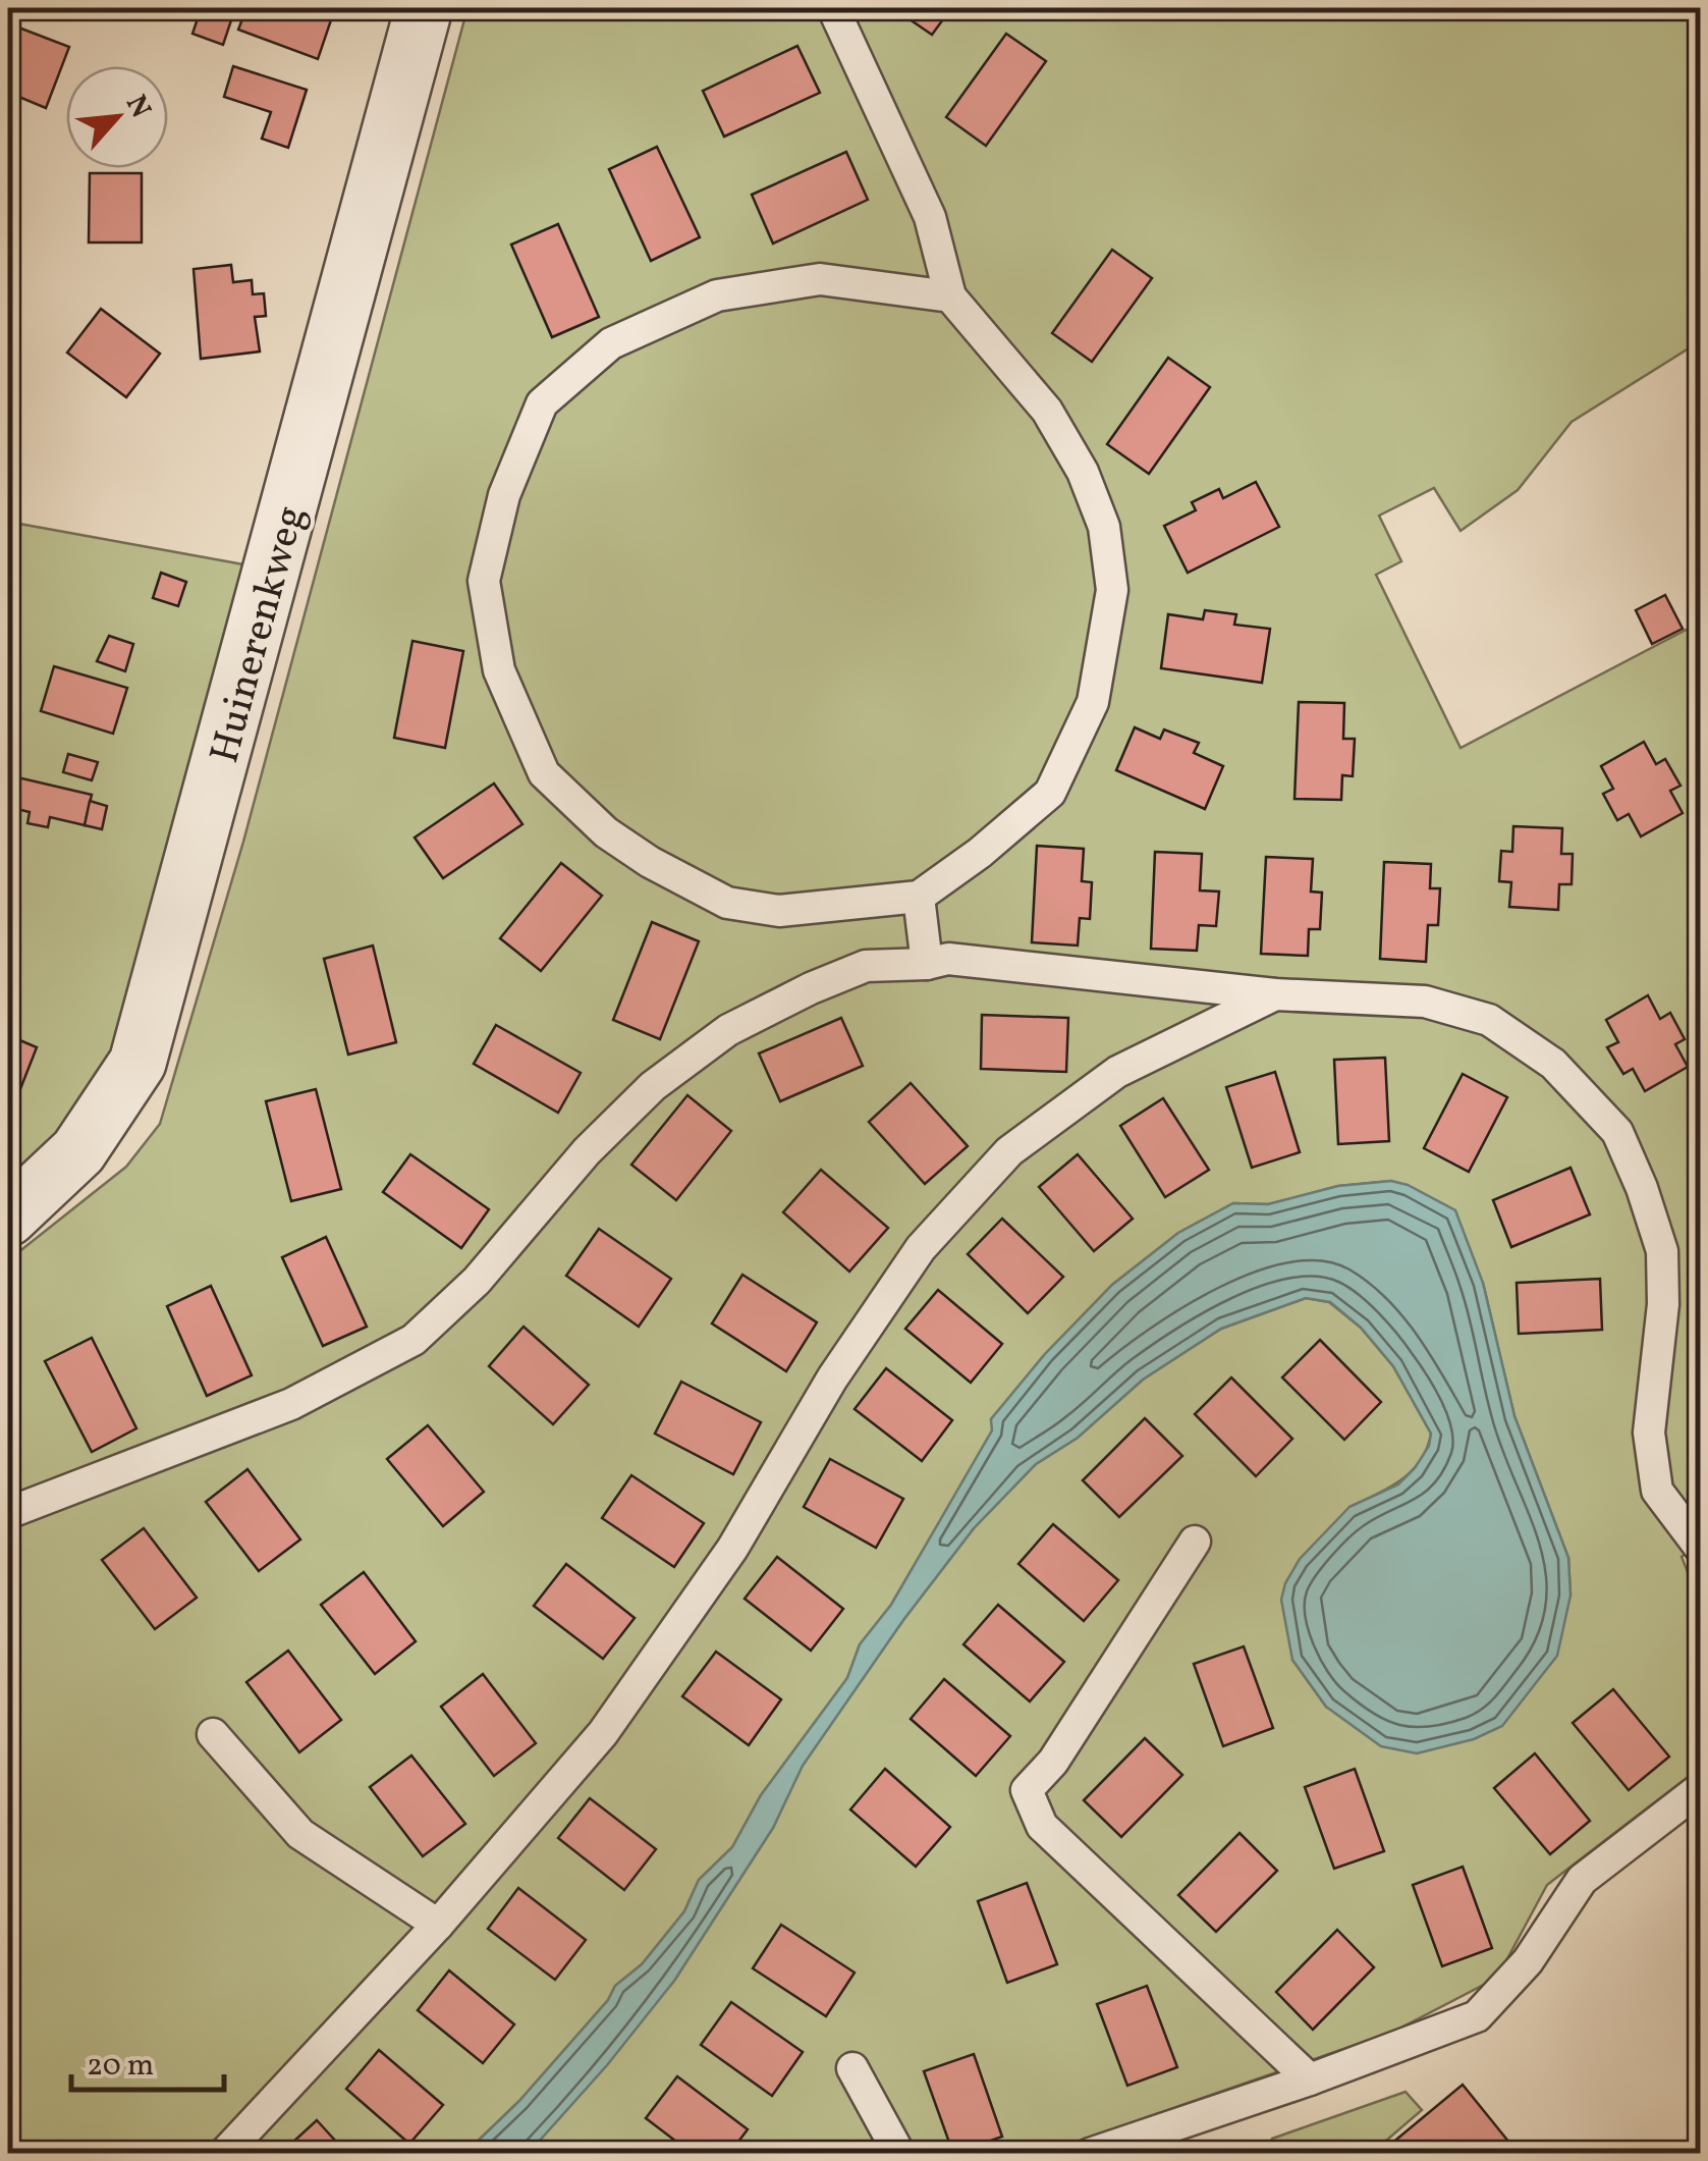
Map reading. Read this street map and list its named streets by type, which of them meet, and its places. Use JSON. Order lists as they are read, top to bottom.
{
  "streets": {
    "street": ["Huinerenkweg"]
  },
  "scale_bar": "20 m",
  "north": "top right"
}
